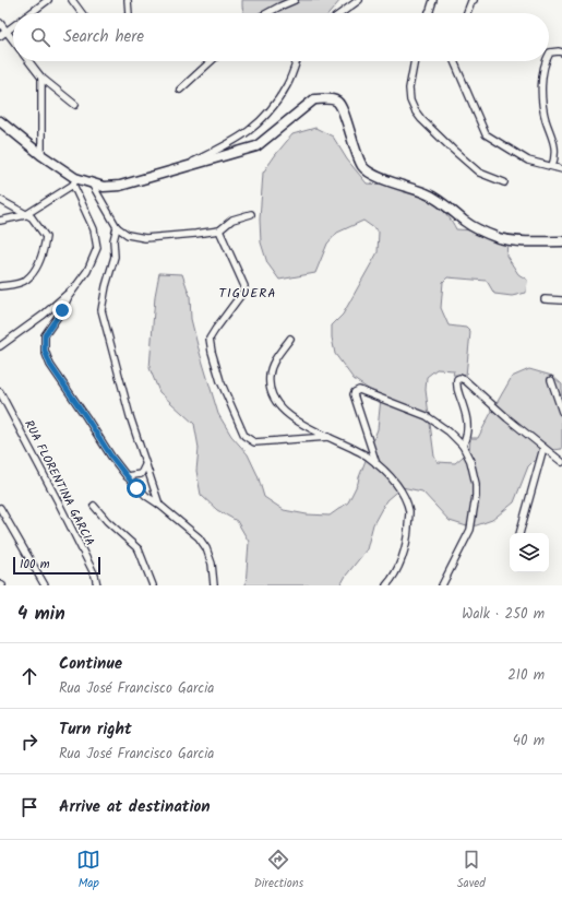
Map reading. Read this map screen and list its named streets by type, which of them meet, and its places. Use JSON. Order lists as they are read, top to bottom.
{
  "streets": {
    "street": ["RUA FLORENTINA GARCIA"]
  },
  "districts": ["TIGUERA"],
  "scale_bar": "100 m",
  "page": {
    "search": "Search here",
    "scale": "100 m",
    "heading": ["4 min", "Walk · 250 m"],
    "list": [
      ["Continue", "Rua José Francisco Garcia", "210 m"],
      ["Turn right", "Rua José Francisco Garcia", "40 m"],
      "Arrive at destination"
    ],
    "nav": ["Map", "Directions", "Saved"]
  }
}
